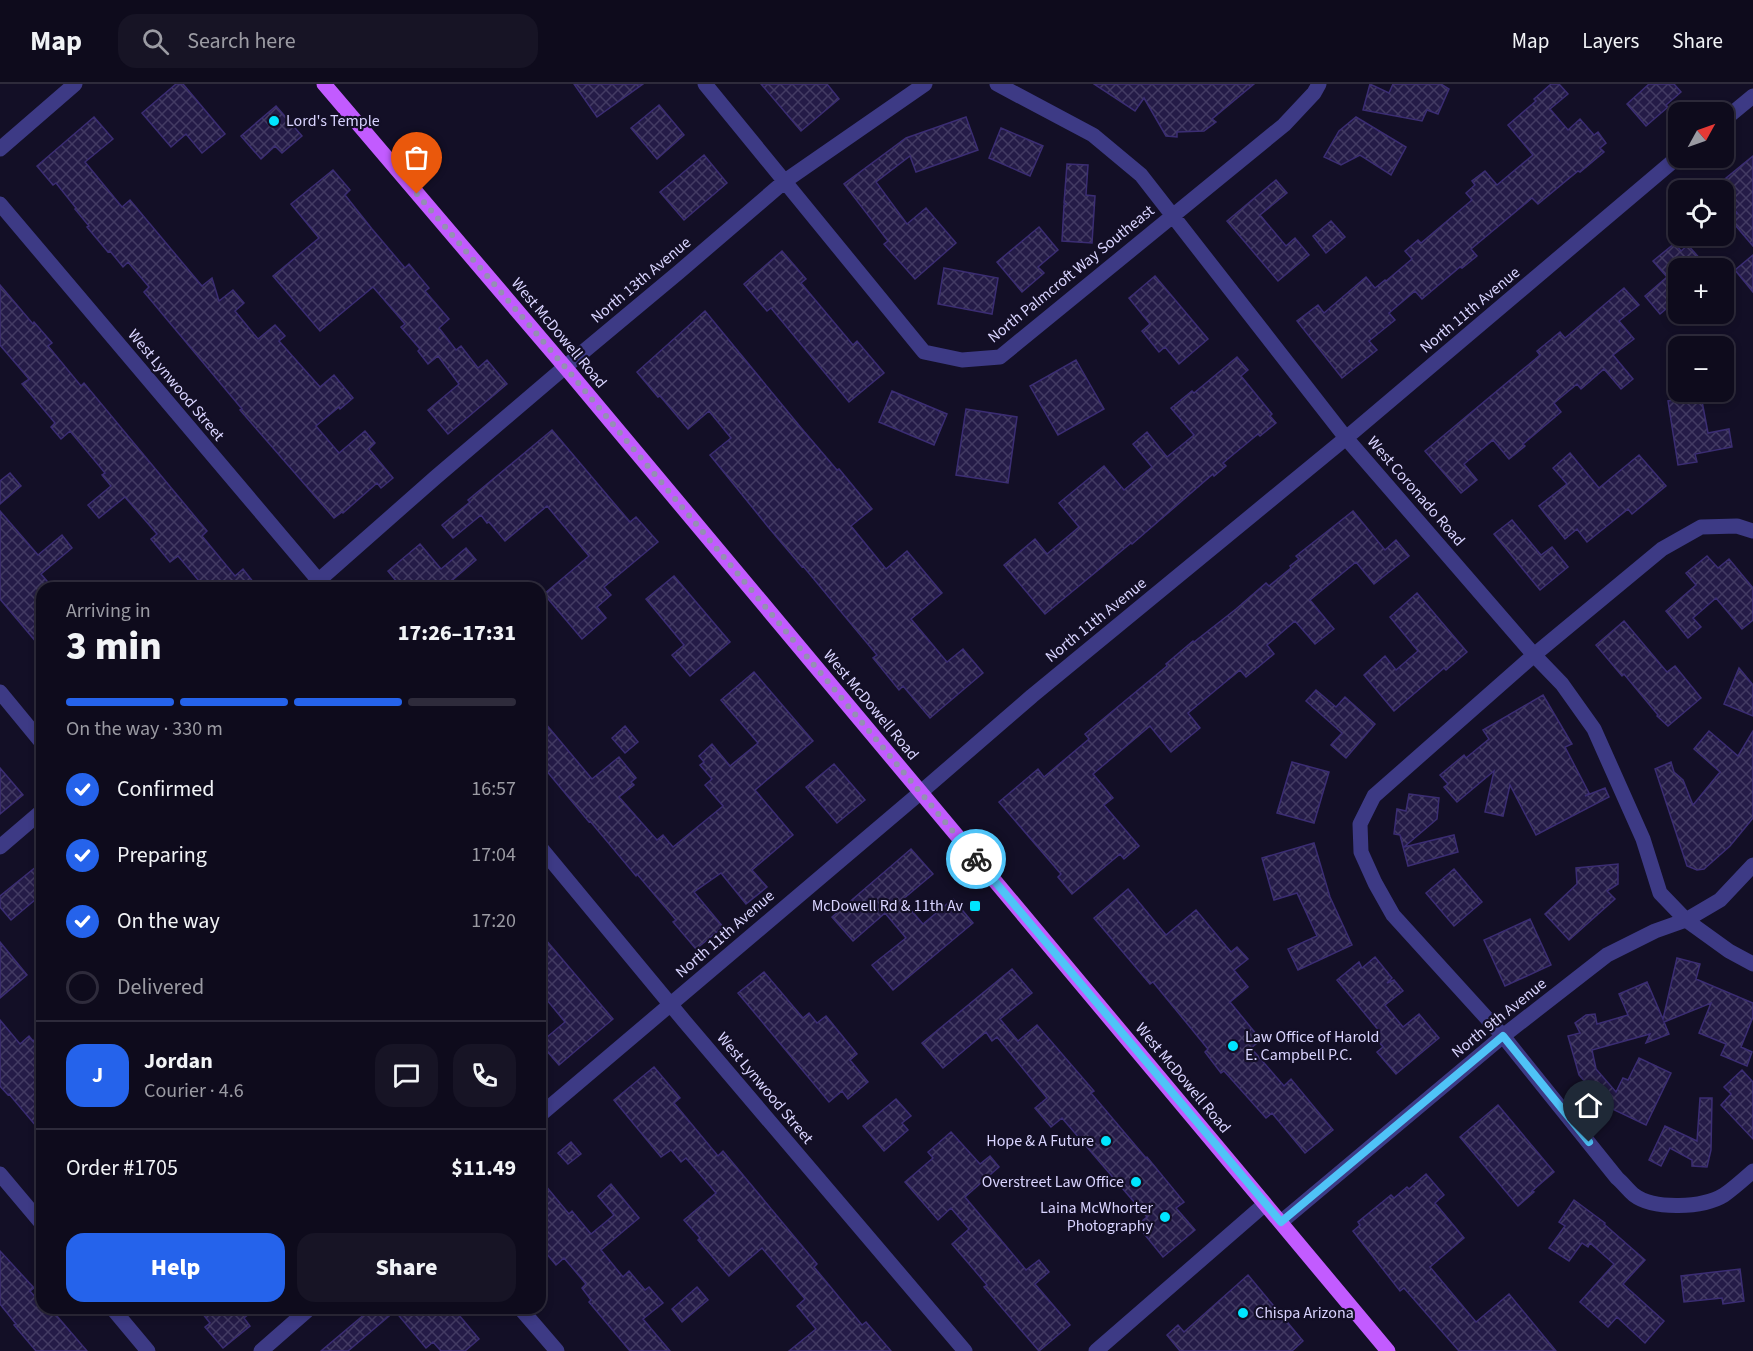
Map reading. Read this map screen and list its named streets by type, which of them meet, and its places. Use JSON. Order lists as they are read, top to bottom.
{
  "streets": {
    "main road": ["West McDowell Road"],
    "street": [
      "North Palmcroft Way Southeast",
      "North 13th Avenue",
      "North 11th Avenue",
      "West Lynwood Street",
      "West Coronado Road",
      "North 9th Avenue"
    ]
  },
  "crossings": [
    ["North Palmcroft Way Southeast", "North 13th Avenue"],
    ["North Palmcroft Way Southeast", "West Coronado Road"],
    ["North 13th Avenue", "West McDowell Road"],
    ["North 11th Avenue", "West McDowell Road"],
    ["North 11th Avenue", "West Lynwood Street"],
    ["North 11th Avenue", "West Coronado Road"],
    ["West McDowell Road", "North 9th Avenue"],
    ["West Coronado Road", "North 9th Avenue"]
  ],
  "places": {
    "other": [
      "Lord's Temple",
      "Law Office of Harold E. Campbell P.C.",
      "Hope & A Future",
      "Overstreet Law Office",
      "Laina McWhorter Photography",
      "Chispa Arizona"
    ],
    "transit": ["McDowell Rd & 11th Av"]
  },
  "north": "top right",
  "page": {
    "header": "Map",
    "search": "Search here",
    "nav": ["Map", "Layers", "Share"],
    "map_buttons": ["+", "−"],
    "heading": ["3 min", "Arriving in", "17:26–17:31"],
    "panel": [
      "Jordan",
      "Courier · 4.6",
      "Order #1705",
      "$11.49"
    ],
    "bar": "On the way · 330 m",
    "list": [
      ["Confirmed", "16:57"],
      ["Preparing", "17:04"],
      ["On the way", "17:20"],
      "Delivered"
    ],
    "round": "J",
    "buttons": ["Help", "Share"]
  }
}
